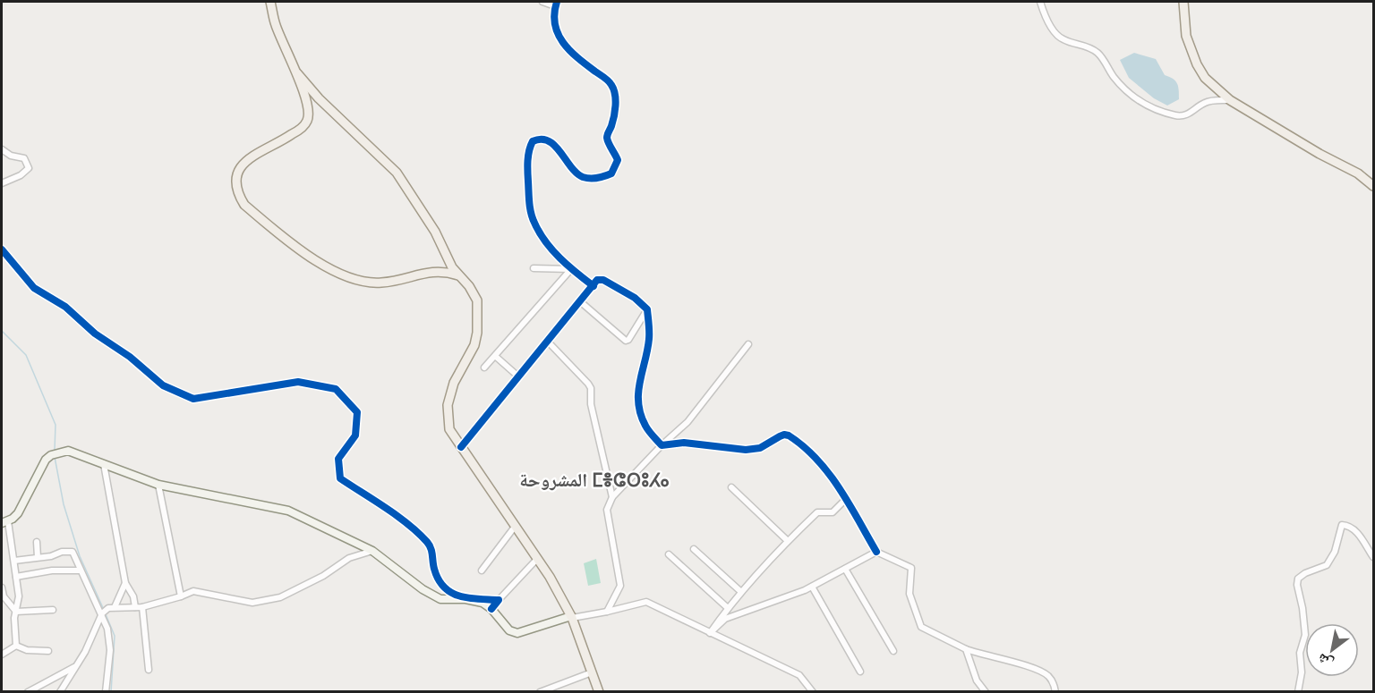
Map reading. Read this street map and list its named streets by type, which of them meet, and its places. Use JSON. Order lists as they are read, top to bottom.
{
  "districts": ["المشروحة ⵎⴻⵛⵔⵓⵃⴰ"],
  "north": "bottom left"
}
